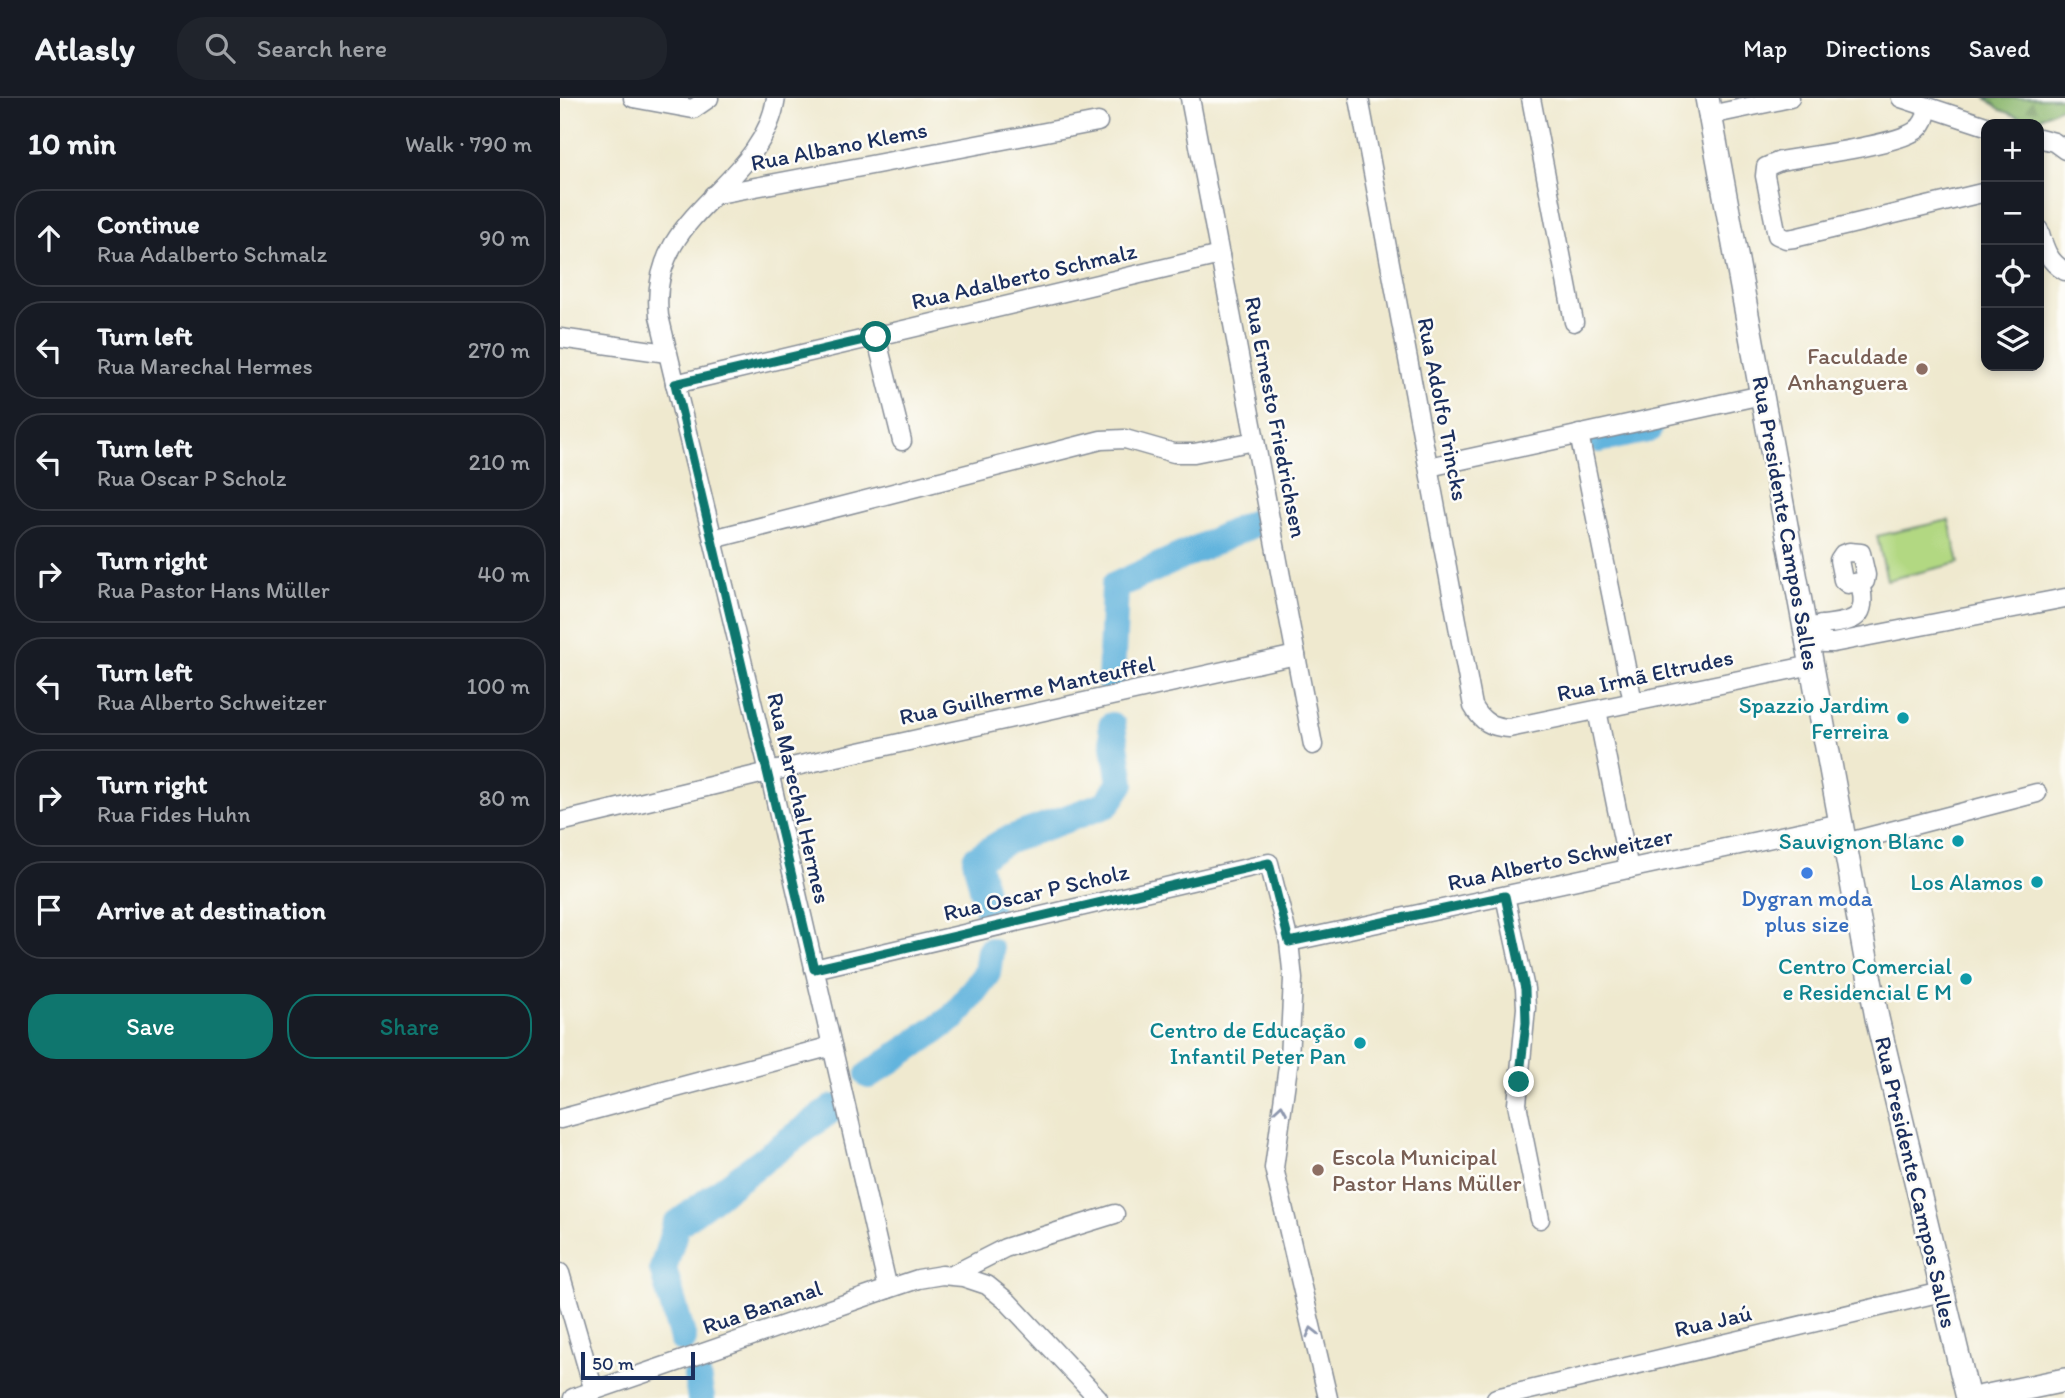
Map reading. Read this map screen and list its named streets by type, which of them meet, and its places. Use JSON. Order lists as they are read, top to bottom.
{
  "streets": {
    "main road": ["Rua Presidente Campos Salles"],
    "street": [
      "Rua Albano Klems",
      "Rua Adalberto Schmalz",
      "Rua Adolfo Trincks",
      "Rua Ernesto Friedrichsen",
      "Rua Irmã Eltrudes",
      "Rua Guilherme Manteuffel",
      "Rua Marechal Hermes",
      "Rua Alberto Schweitzer",
      "Rua Oscar P Scholz",
      "Rua Bananal",
      "Rua Jaú"
    ]
  },
  "crossings": [
    ["Rua Albano Klems", "Rua Marechal Hermes"],
    ["Rua Adalberto Schmalz", "Rua Ernesto Friedrichsen"],
    ["Rua Adalberto Schmalz", "Rua Marechal Hermes"],
    ["Rua Adolfo Trincks", "Rua Irmã Eltrudes"],
    ["Rua Ernesto Friedrichsen", "Rua Guilherme Manteuffel"],
    ["Rua Presidente Campos Salles", "Rua Irmã Eltrudes"],
    ["Rua Presidente Campos Salles", "Rua Alberto Schweitzer"],
    ["Rua Presidente Campos Salles", "Rua Jaú"],
    ["Rua Guilherme Manteuffel", "Rua Marechal Hermes"],
    ["Rua Marechal Hermes", "Rua Oscar P Scholz"],
    ["Rua Marechal Hermes", "Rua Bananal"],
    ["Rua Alberto Schweitzer", "Rua Oscar P Scholz"]
  ],
  "places": [
    "Faculdade Anhanguera",
    "Spazzio Jardim Ferreira",
    "Sauvignon Blanc",
    "Dygran moda plus size",
    "Los Alamos",
    "Centro Comercial e Residencial E M",
    "Centro de Educação Infantil Peter Pan",
    "Escola Municipal Pastor Hans Müller"
  ],
  "scale_bar": "50 m",
  "page": {
    "header": "Atlasly",
    "search": "Search here",
    "nav": ["Map", "Directions", "Saved"],
    "heading": ["10 min", "Walk · 790 m"],
    "map_buttons": ["+", "−"],
    "list": [
      ["Continue", "Rua Adalberto Schmalz", "90 m"],
      ["Turn left", "Rua Marechal Hermes", "270 m"],
      ["Turn left", "Rua Oscar P Scholz", "210 m"],
      ["Turn right", "Rua Pastor Hans Müller", "40 m"],
      ["Turn left", "Rua Alberto Schweitzer", "100 m"],
      ["Turn right", "Rua Fides Huhn", "80 m"],
      "Arrive at destination"
    ],
    "buttons": ["Save", "Share"],
    "scale": "50 m"
  }
}
